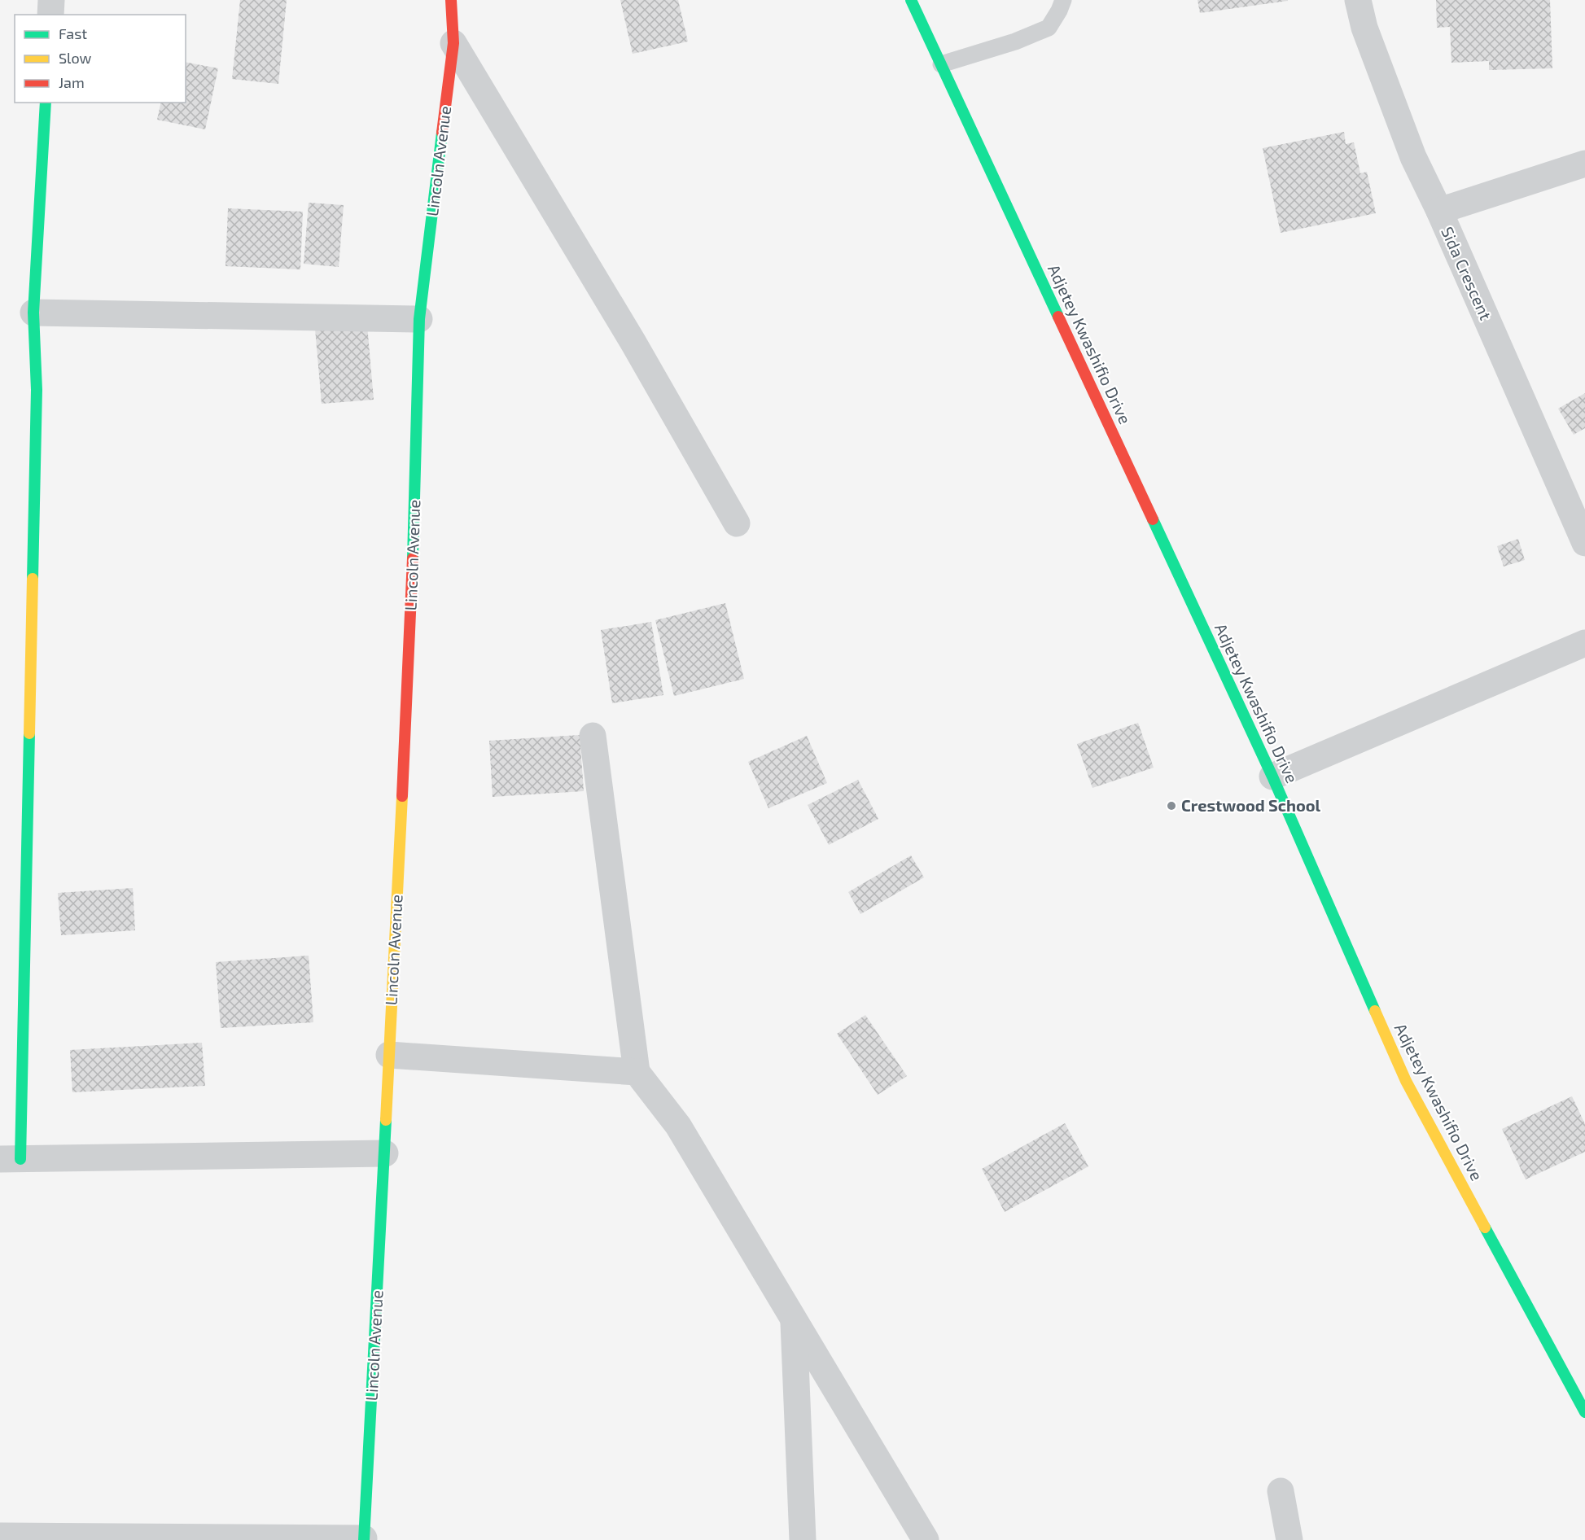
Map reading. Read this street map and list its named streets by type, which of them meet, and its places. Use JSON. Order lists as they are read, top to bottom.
{
  "streets": {
    "street": ["Lincoln Avenue", "Sida Crescent", "Adjetey Kwashifio Drive"]
  },
  "places": ["Crestwood School"],
  "legend": ["Fast", "Slow", "Jam"]
}
